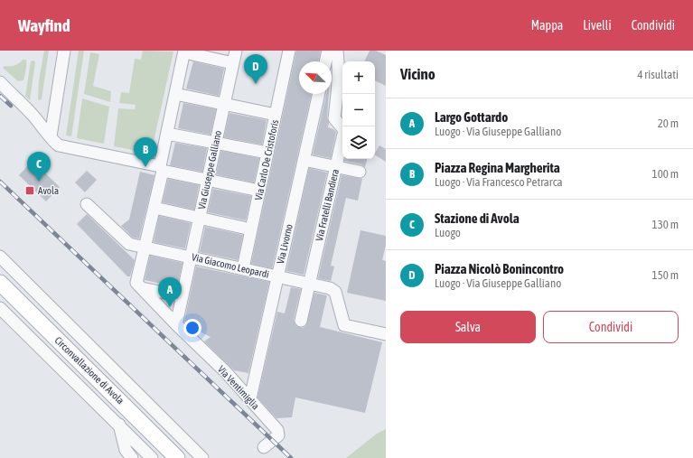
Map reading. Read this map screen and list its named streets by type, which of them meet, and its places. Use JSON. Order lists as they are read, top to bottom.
{
  "streets": {
    "main road": ["Circonvallazione di Avola"],
    "street": [
      "Via Carlo De Cristoforis",
      "Via Giuseppe Galliano",
      "Via Fratelli Bandiera",
      "Via Livorno",
      "Via Giacomo Leopardi",
      "Via Ventimiglia"
    ]
  },
  "crossings": [
    ["Via Carlo De Cristoforis", "Via Giacomo Leopardi"],
    ["Via Giuseppe Galliano", "Via Giacomo Leopardi"],
    ["Via Giuseppe Galliano", "Via Ventimiglia"],
    ["Via Fratelli Bandiera", "Via Giacomo Leopardi"],
    ["Via Livorno", "Via Giacomo Leopardi"],
    ["Via Livorno", "Via Ventimiglia"]
  ],
  "places": {
    "transit": ["Avola"]
  },
  "north": "top left",
  "page": {
    "header": "Wayfind",
    "nav": ["Mappa", "Livelli", "Condividi"],
    "heading": ["Vicino", "4 risultati"],
    "pins": [
      "D",
      "B",
      "C",
      "A"
    ],
    "map_buttons": ["+", "−"],
    "list": [
      {
        "mark": "A",
        "name": "Largo Gottardo",
        "note": "Luogo · Via Giuseppe Galliano",
        "value": "20 m"
      },
      {
        "mark": "B",
        "name": "Piazza Regina Margherita",
        "note": "Luogo · Via Francesco Petrarca",
        "value": "100 m"
      },
      {
        "mark": "C",
        "name": "Stazione di Avola",
        "note": "Luogo",
        "value": "130 m"
      },
      {
        "mark": "D",
        "name": "Piazza Nicolò Bonincontro",
        "note": "Luogo · Via Giuseppe Galliano",
        "value": "150 m"
      }
    ],
    "buttons": ["Salva", "Condividi"]
  }
}
